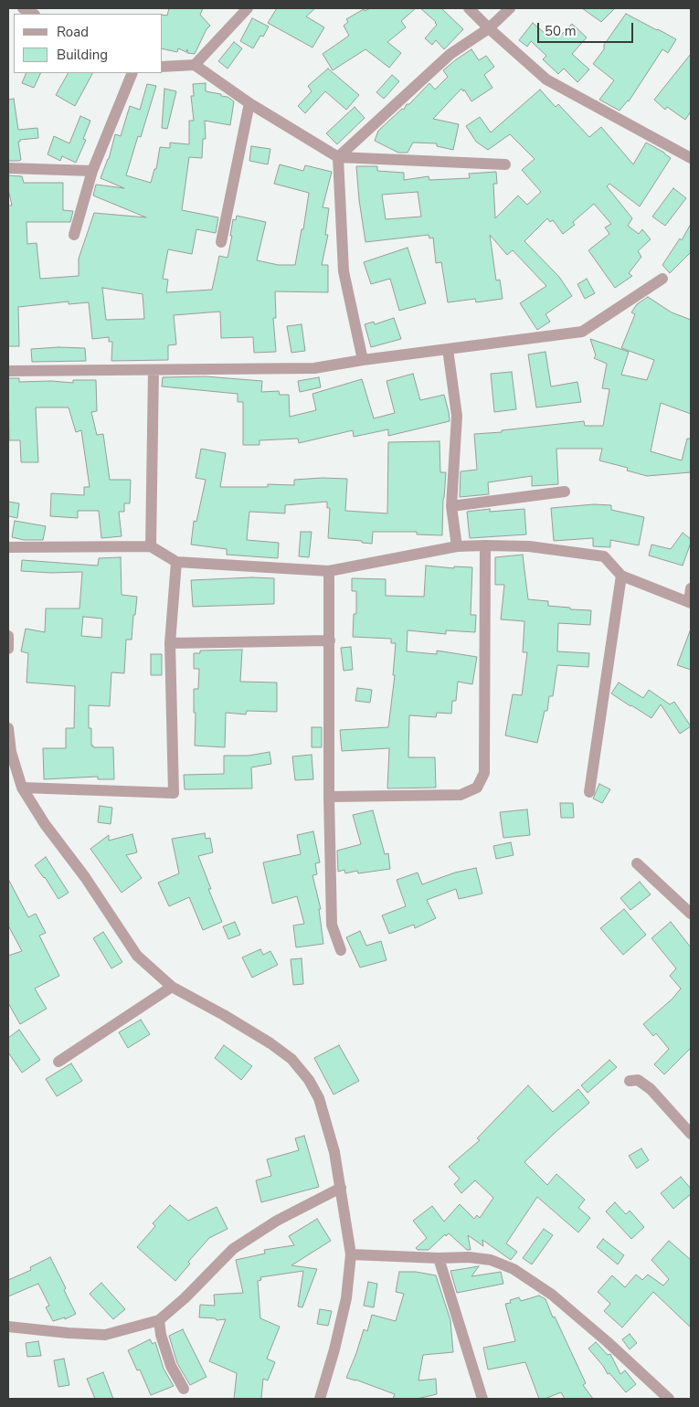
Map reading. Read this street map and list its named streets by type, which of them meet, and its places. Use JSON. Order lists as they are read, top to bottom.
{
  "legend": ["Road", "Building"],
  "scale_bar": "50 m"
}
